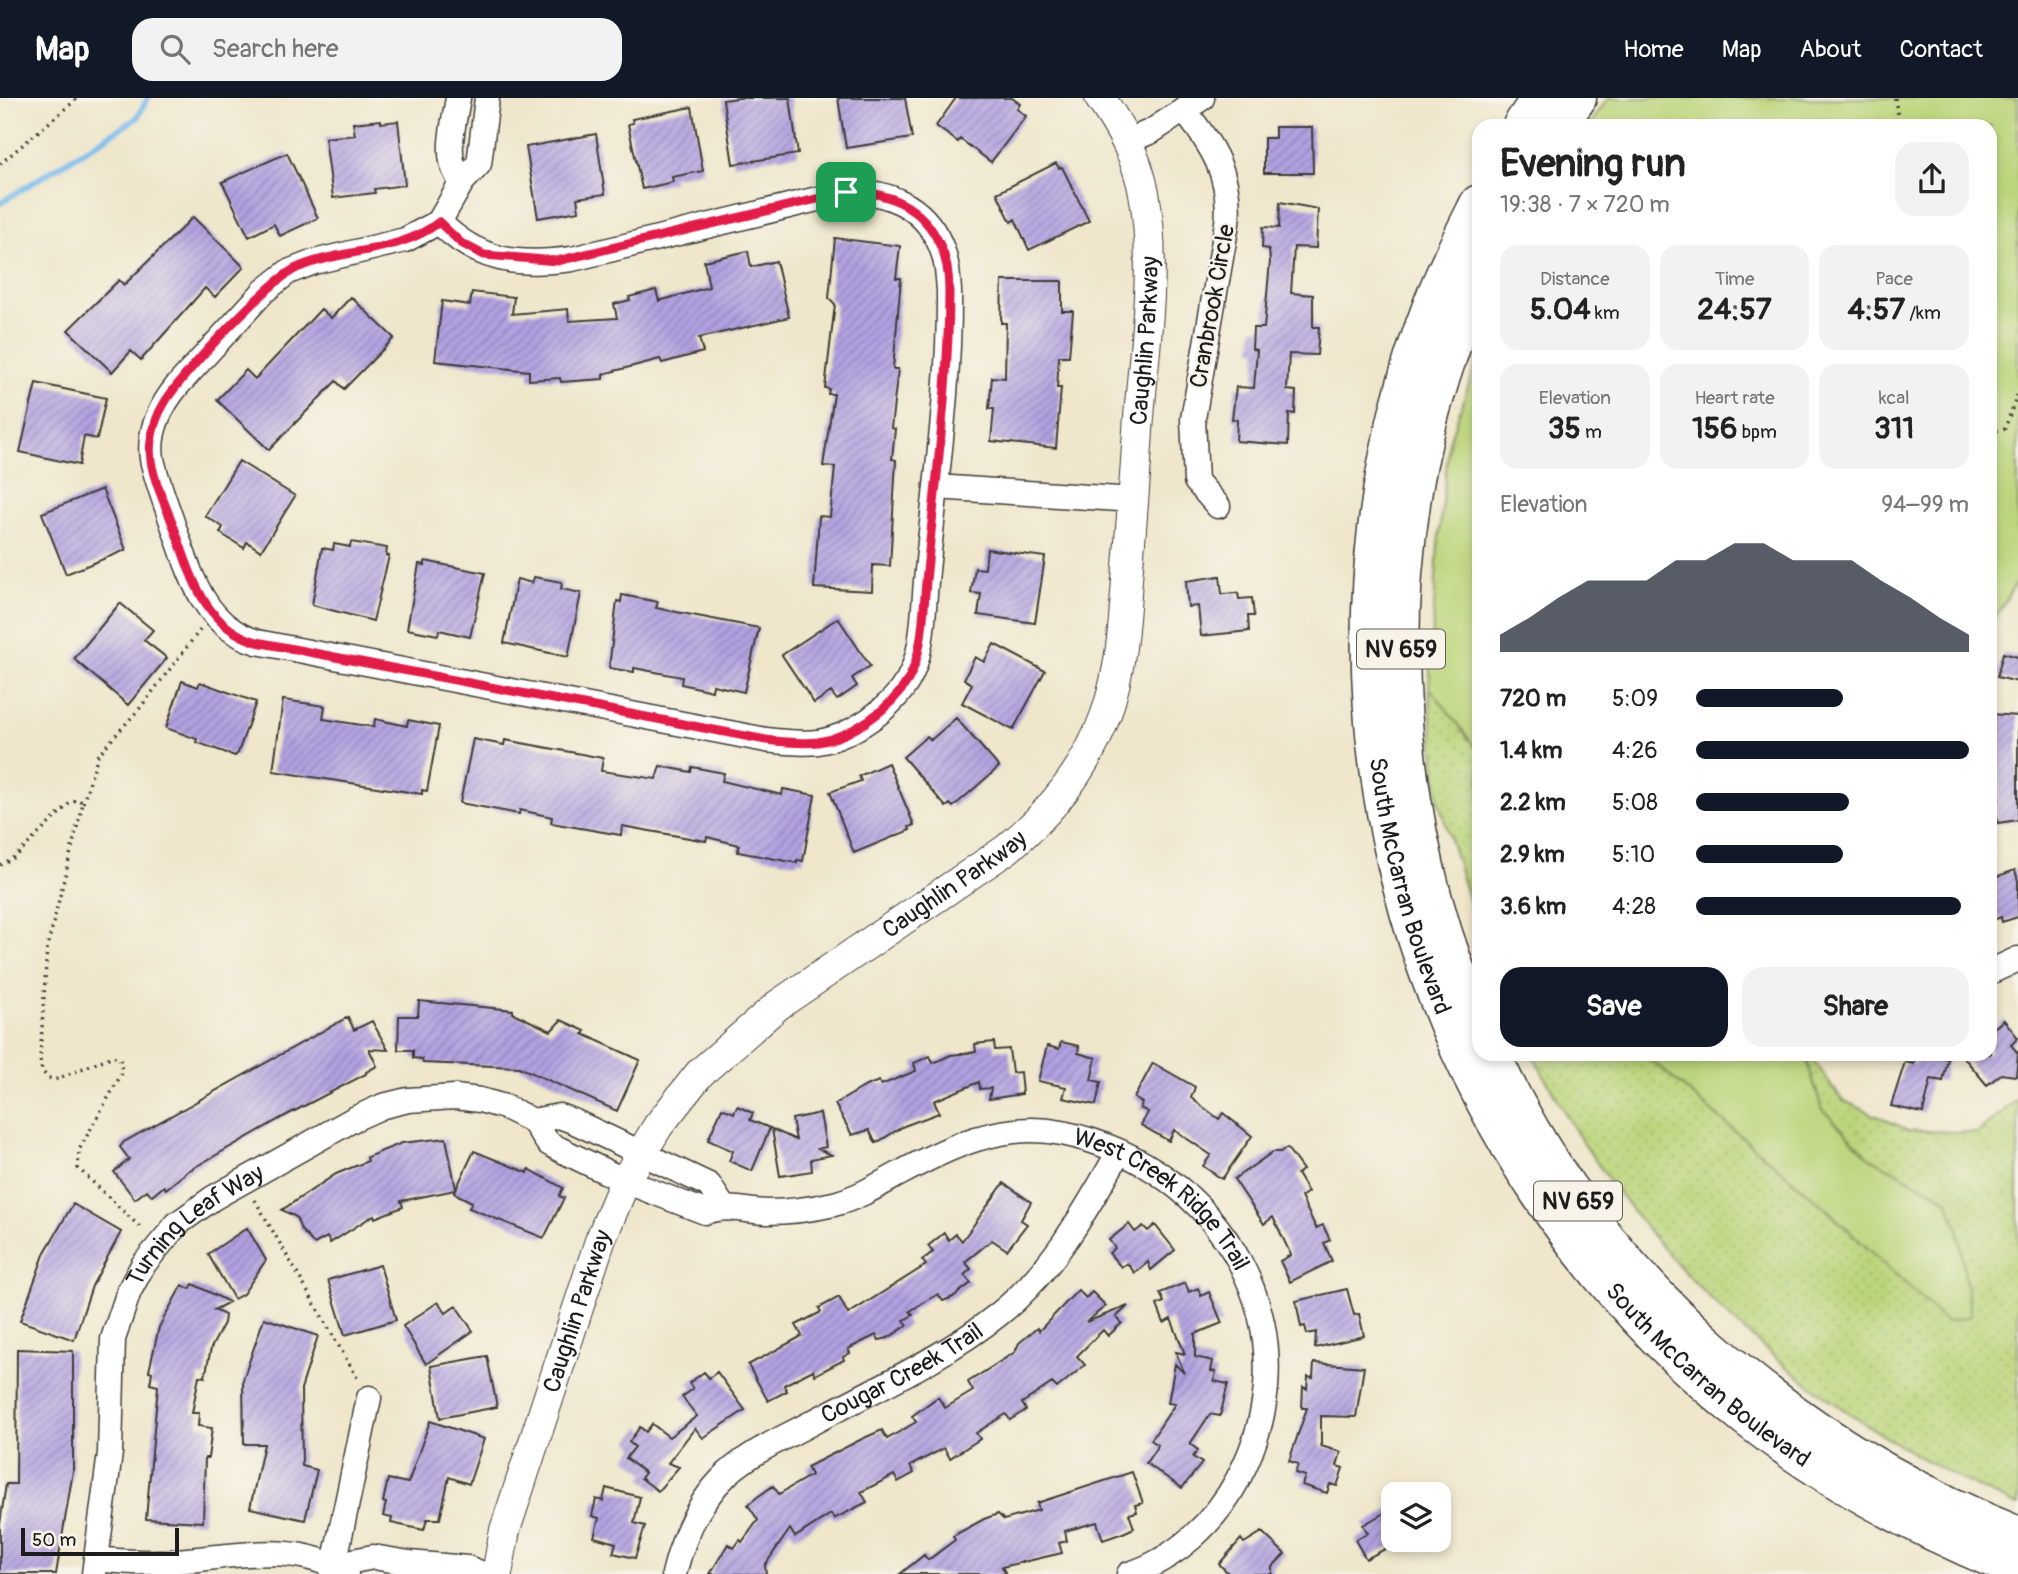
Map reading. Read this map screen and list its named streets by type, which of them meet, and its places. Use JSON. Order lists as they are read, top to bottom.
{
  "streets": {
    "main road": ["NV 659", "South McCarran Boulevard"],
    "street": [
      "Cranbrook Circle",
      "Caughlin Parkway",
      "West Creek Ridge Trail",
      "Turning Leaf Way",
      "Cougar Creek Trail"
    ]
  },
  "crossings": [
    ["Caughlin Parkway", "West Creek Ridge Trail"],
    ["Caughlin Parkway", "Turning Leaf Way"],
    ["West Creek Ridge Trail", "Turning Leaf Way"],
    ["West Creek Ridge Trail", "Cougar Creek Trail"]
  ],
  "scale_bar": "50 m",
  "page": {
    "header": "Map",
    "search": "Search here",
    "nav": [
      "Home",
      "Map",
      "About",
      "Contact"
    ],
    "heading": ["Evening run", "19:38 · 7 × 720 m"],
    "stats": [
      ["Distance", "5.04 km"],
      ["Time", "24:57"],
      ["Pace", "4:57 /km"],
      ["Elevation", "35 m"],
      ["Heart rate", "156 bpm"],
      ["kcal", "311"]
    ],
    "chart": ["Elevation", "94–99 m"],
    "list": [
      {
        "name": "720 m",
        "note": "5:09"
      },
      {
        "name": "1.4 km",
        "note": "4:26"
      },
      {
        "name": "2.2 km",
        "note": "5:08"
      },
      {
        "name": "2.9 km",
        "note": "5:10"
      },
      {
        "name": "3.6 km",
        "note": "4:28"
      }
    ],
    "buttons": ["Save", "Share"],
    "scale": "50 m"
  }
}
